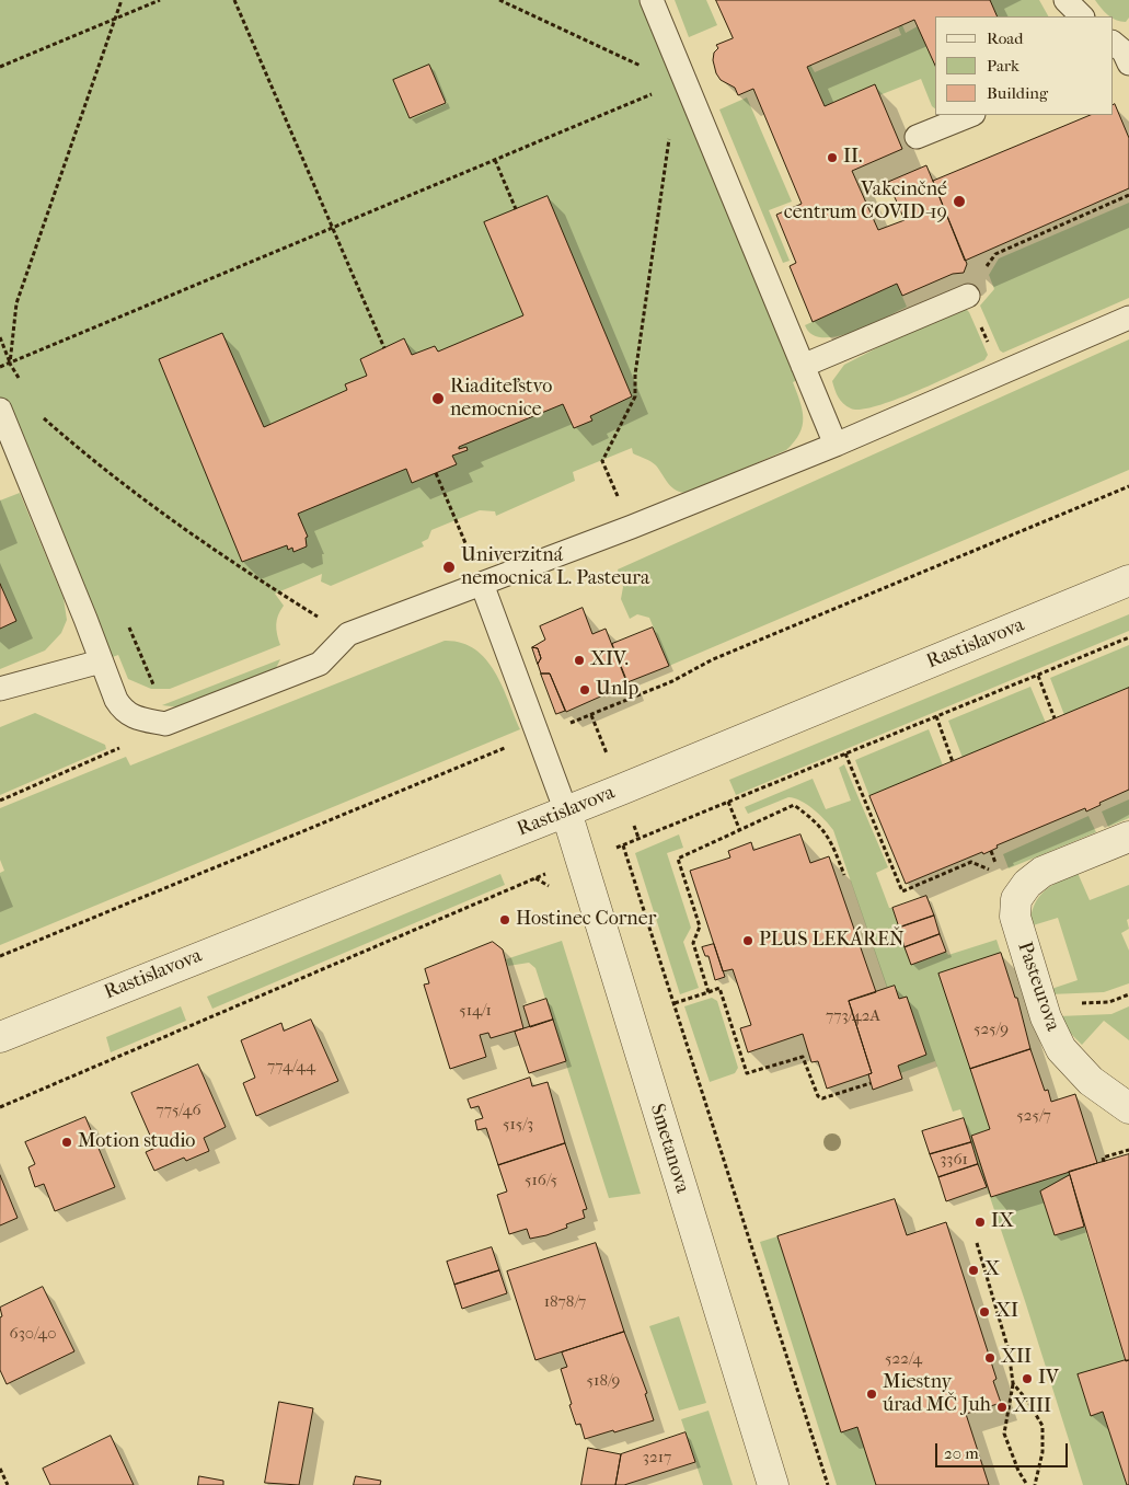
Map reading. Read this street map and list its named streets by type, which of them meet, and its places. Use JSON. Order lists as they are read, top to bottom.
{
  "streets": {
    "street": ["Rastislavova", "Pasteurova", "Smetanova"]
  },
  "crossings": [
    ["Rastislavova", "Smetanova"]
  ],
  "places": [
    "II.",
    "Vakcinčné centrum COVID-19",
    "Riaditeľstvo nemocnice",
    "Univerzitná nemocnica L. Pasteura",
    "XIV.",
    "Unlp",
    "Hostinec Corner",
    "PLUS LEKÁREŇ",
    "Motion studio",
    "IX",
    "X",
    "XI",
    "XII",
    "IV",
    "Miestny úrad MČ Juh",
    "XIII"
  ],
  "house_numbers": [
    "514/1",
    "773/42A",
    "525/9",
    "774/44",
    "775/46",
    "525/7",
    "515/3",
    "3361",
    "516/5",
    "1878/7",
    "630/40",
    "522/4",
    "518/9",
    "3217"
  ],
  "legend": ["Road", "Park", "Building"],
  "scale_bar": "20 m"
}
